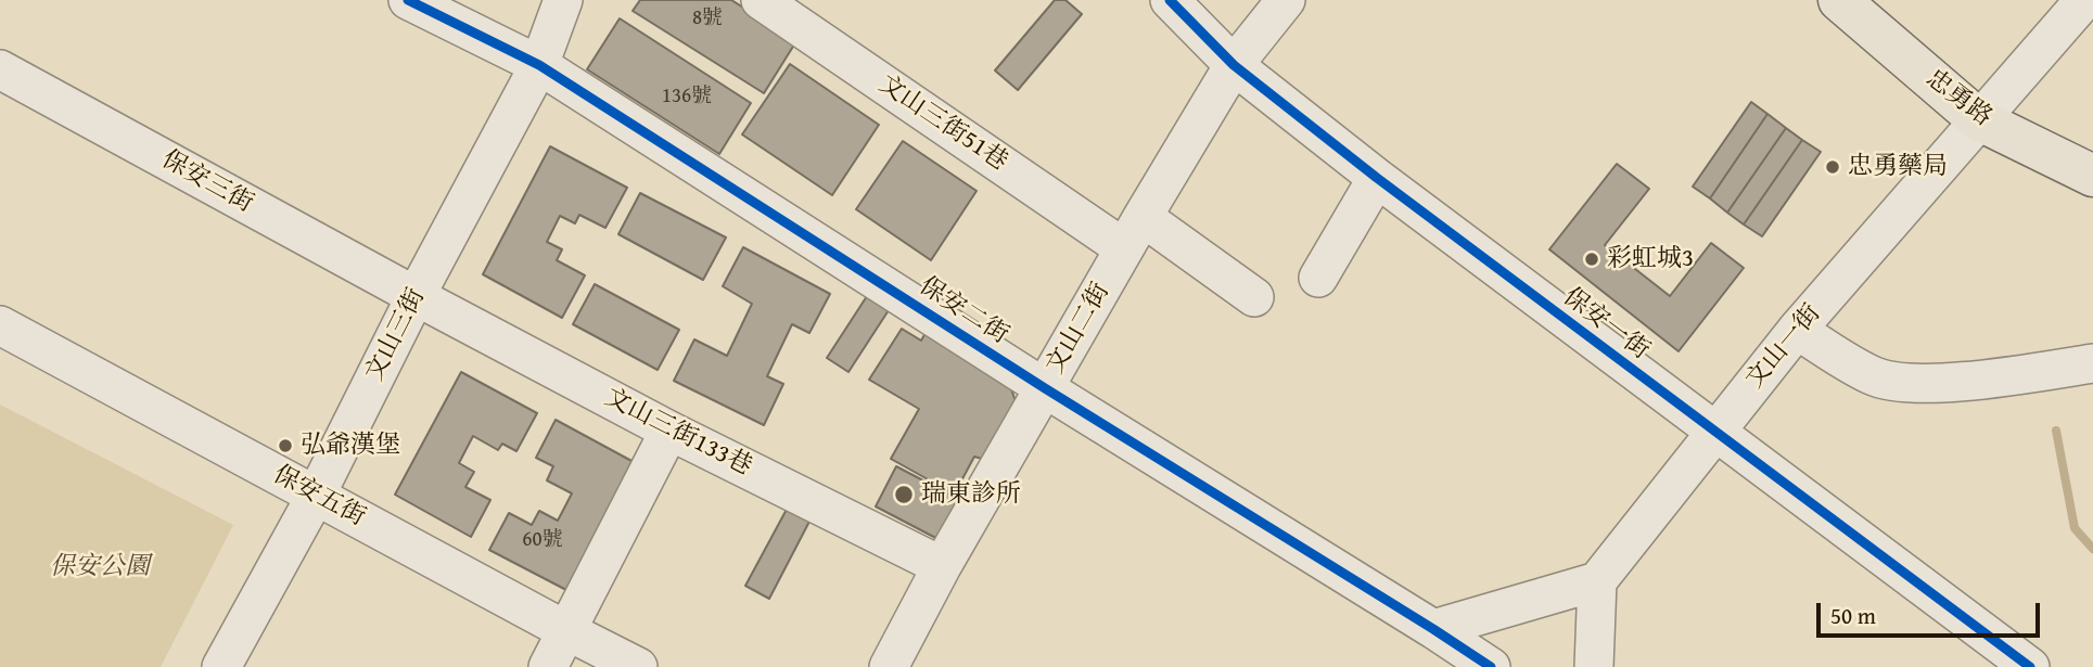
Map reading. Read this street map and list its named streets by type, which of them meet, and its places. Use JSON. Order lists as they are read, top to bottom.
{
  "streets": {
    "main road": ["忠勇路"],
    "street": [
      "文山三街51巷",
      "保安三街",
      "保安二街",
      "保安一街",
      "文山二街",
      "文山三街",
      "文山一街",
      "文山三街133巷",
      "保安五街"
    ]
  },
  "crossings": [
    ["忠勇路", "文山一街"],
    ["文山三街51巷", "文山二街"],
    ["保安三街", "文山三街"],
    ["保安三街", "文山三街133巷"],
    ["保安二街", "文山二街"],
    ["保安二街", "文山三街"],
    ["保安一街", "文山二街"],
    ["保安一街", "文山一街"],
    ["文山二街", "文山三街133巷"],
    ["文山三街", "文山三街133巷"],
    ["文山三街", "保安五街"]
  ],
  "parks": ["保安公園"],
  "places": [
    "忠勇藥局",
    "彩虹城3",
    "弘爺漢堡",
    "瑞東診所"
  ],
  "house_numbers": ["8號", "136號", "60號"],
  "scale_bar": "50 m"
}
